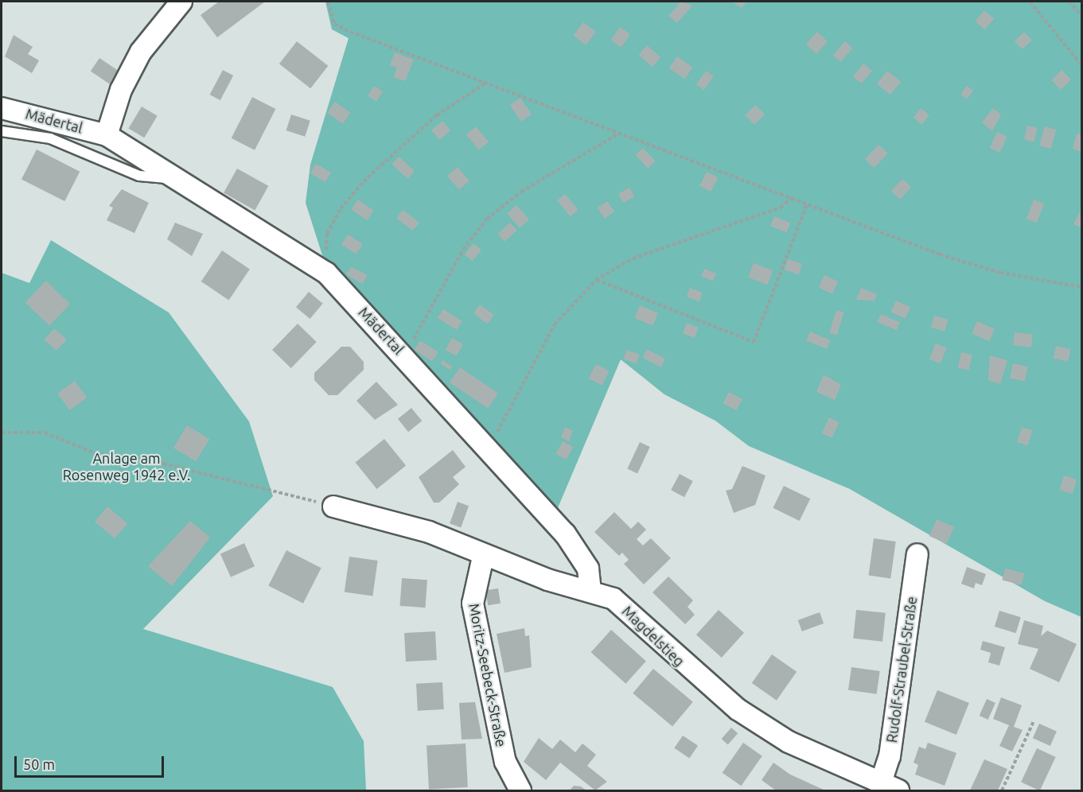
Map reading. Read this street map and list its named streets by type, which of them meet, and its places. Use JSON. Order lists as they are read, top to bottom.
{
  "streets": {
    "street": [
      "Mädertal",
      "Magdelstieg",
      "Rudolf-Straubel-Straße",
      "Moritz-Seebeck-Straße"
    ]
  },
  "crossings": [
    ["Mädertal", "Magdelstieg"],
    ["Magdelstieg", "Rudolf-Straubel-Straße"],
    ["Magdelstieg", "Moritz-Seebeck-Straße"]
  ],
  "parks": ["Anlage am Rosenweg 1942 e.V."],
  "scale_bar": "50 m"
}
